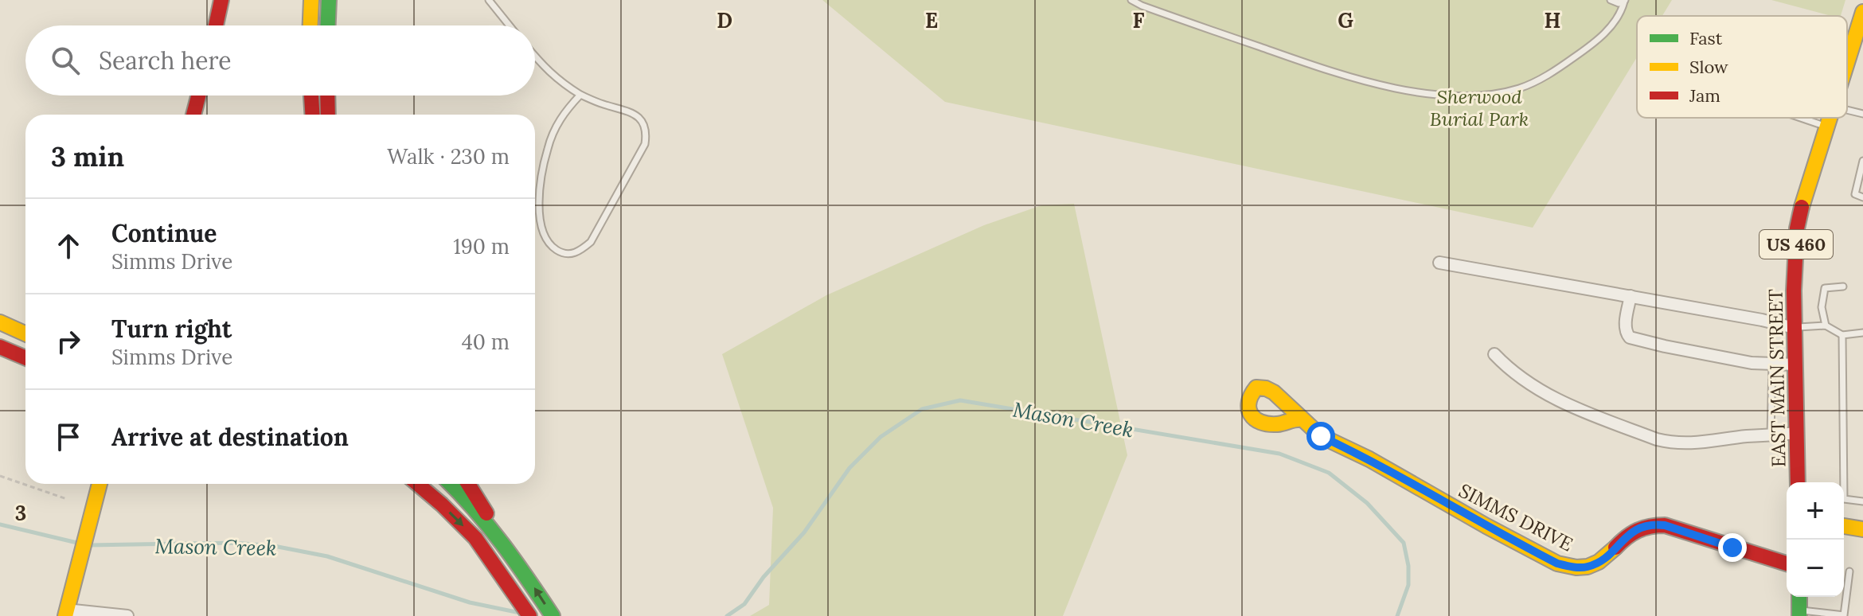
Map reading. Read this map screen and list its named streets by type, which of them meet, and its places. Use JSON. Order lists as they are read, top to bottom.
{
  "streets": {
    "main road": ["US 460", "EAST MAIN STREET", "SIMMS DRIVE"]
  },
  "water": ["Mason Creek"],
  "parks": ["Sherwood Burial Park"],
  "legend": ["Fast", "Slow", "Jam"],
  "page": {
    "search": "Search here",
    "heading": ["3 min", "Walk · 230 m"],
    "list": [
      ["Continue", "Simms Drive", "190 m"],
      ["Turn right", "Simms Drive", "40 m"],
      "Arrive at destination"
    ],
    "map_buttons": ["+", "−"]
  },
  "grid": {
    "columns": [
      "D",
      "E",
      "F",
      "G",
      "H"
    ],
    "rows": ["3"]
  }
}
